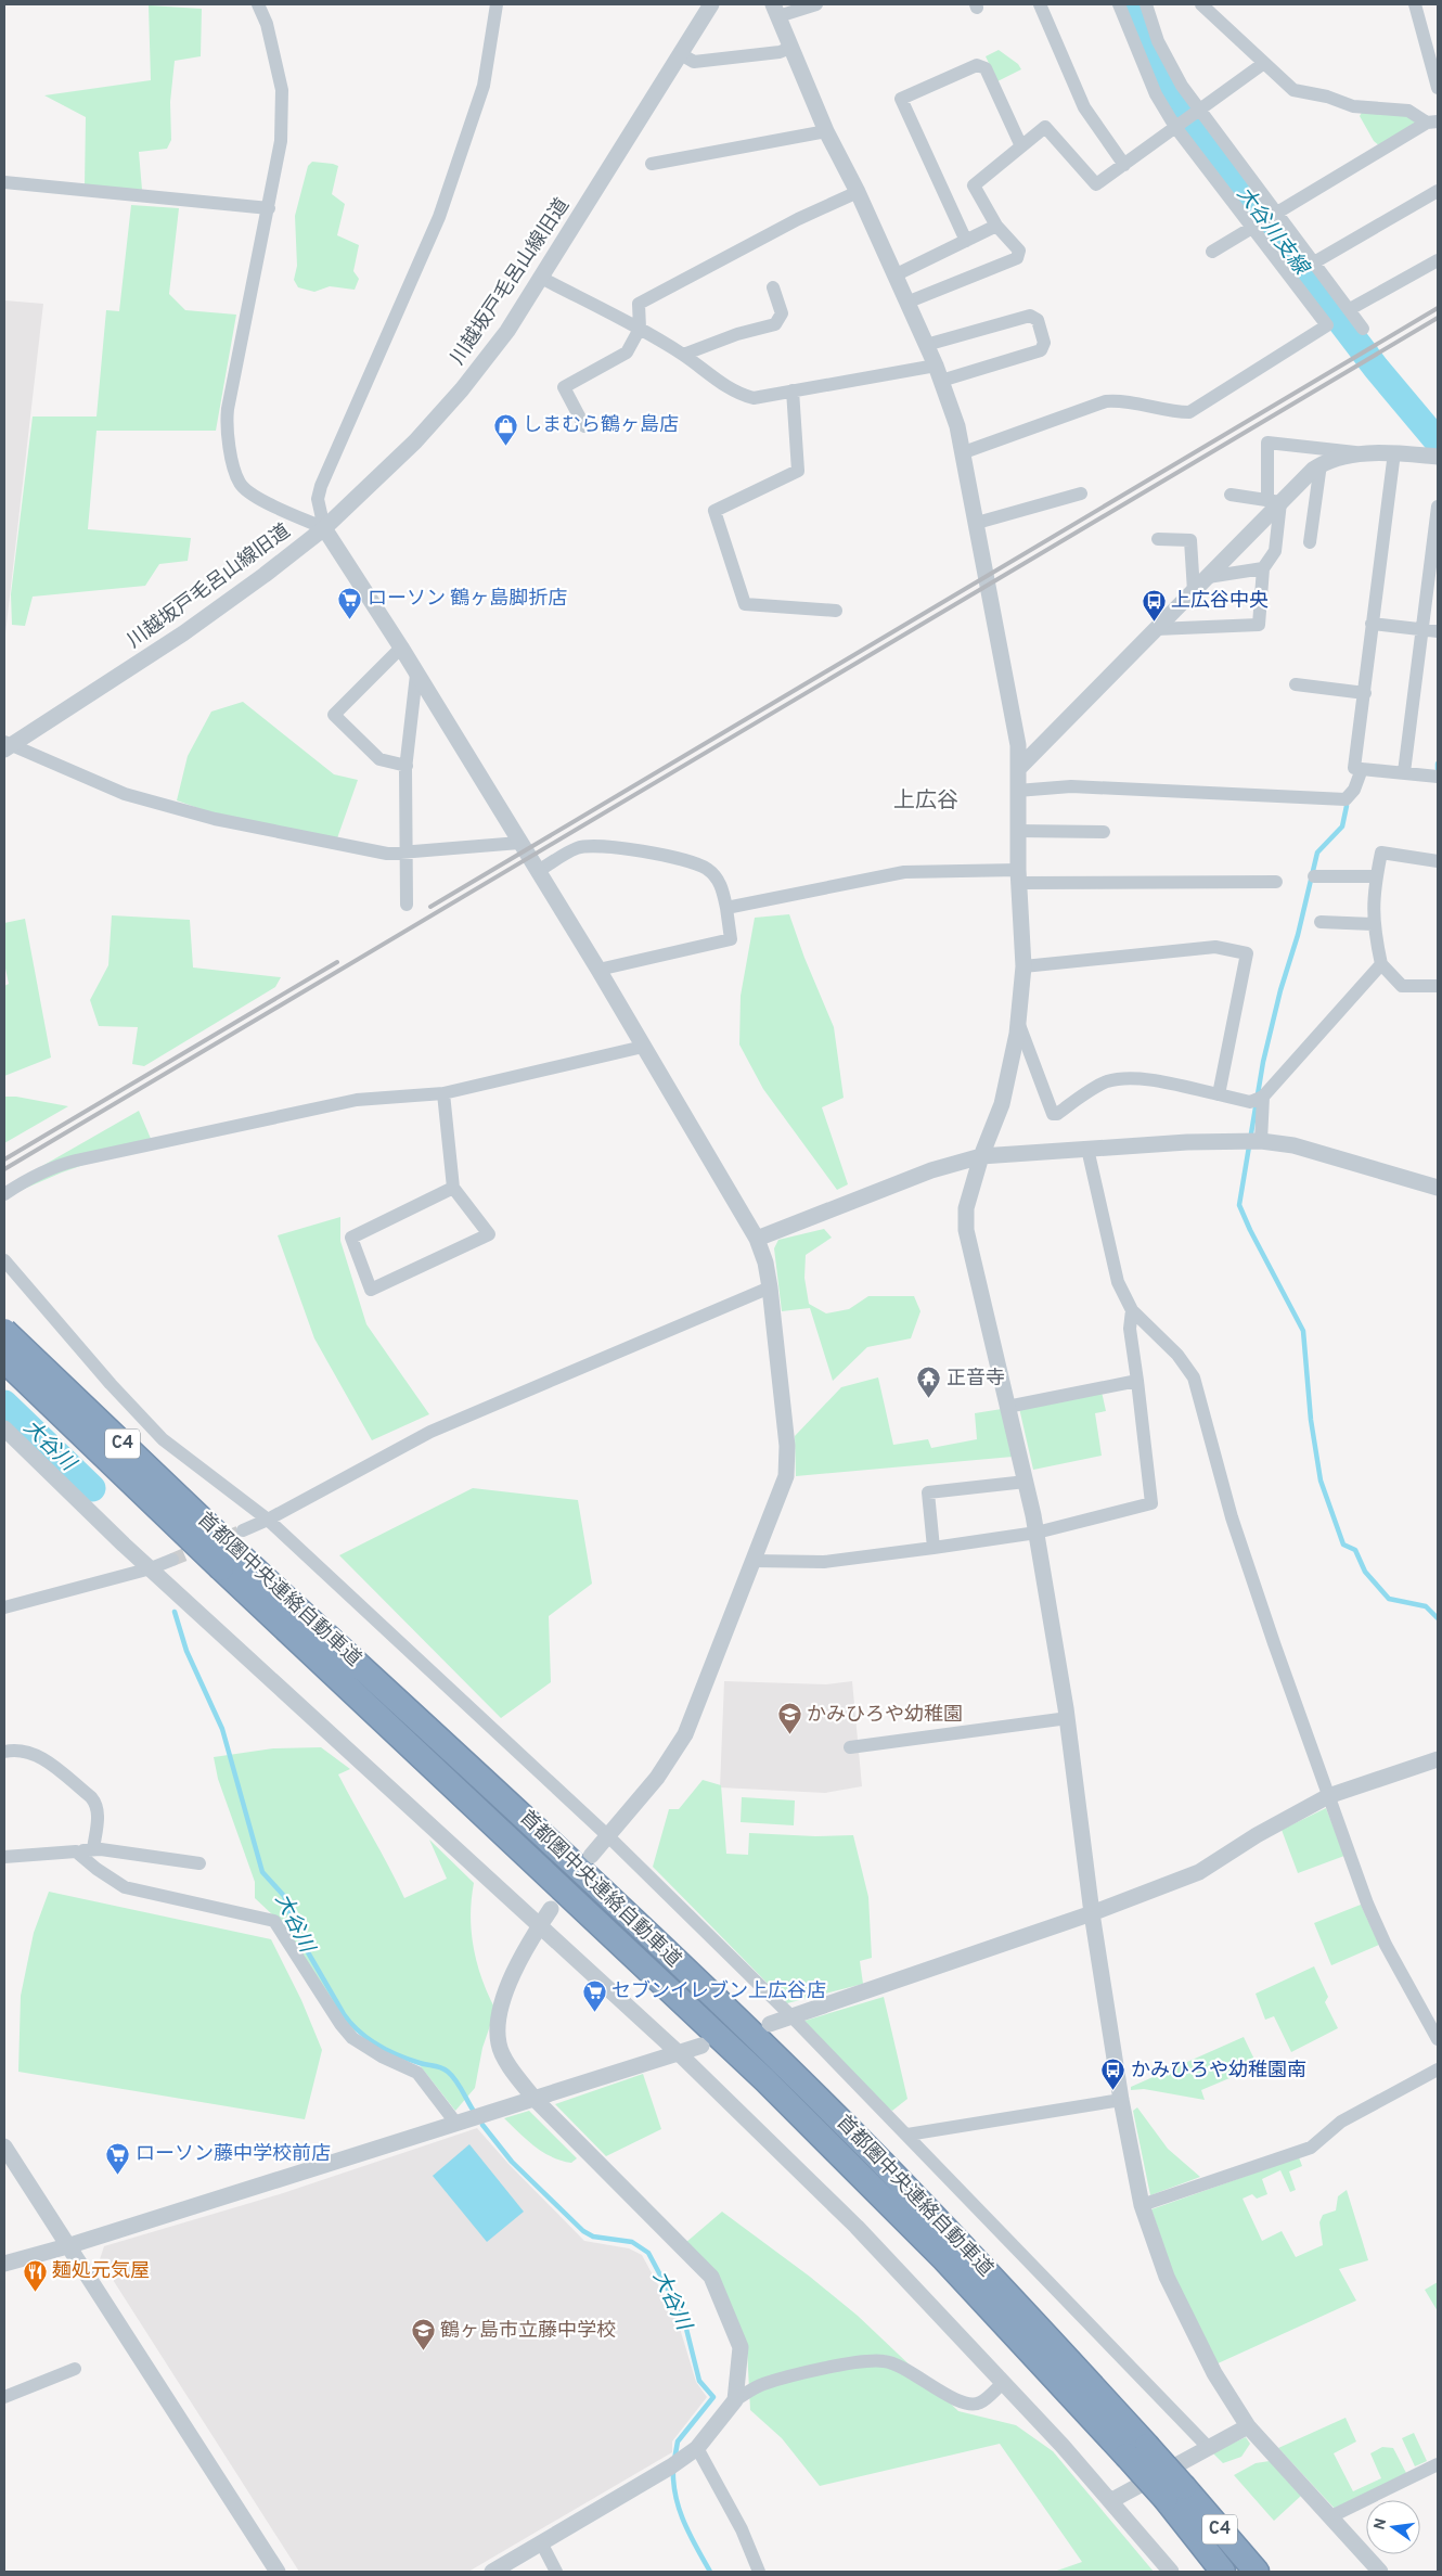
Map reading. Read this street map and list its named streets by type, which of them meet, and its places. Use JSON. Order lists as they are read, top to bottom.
{
  "streets": {
    "highway": ["C4", "首都圏中央連絡自動車道"],
    "street": ["川越坂戸毛呂山線旧道"]
  },
  "districts": ["上広谷"],
  "water": ["大谷川支線", "大谷川"],
  "places": {
    "shop": ["しまむら鶴ヶ島店"],
    "supermarket": ["ローソン 鶴ヶ島脚折店", "セブンイレブン上広谷店", "ローソン藤中学校前店"],
    "bus stop": ["上広谷中央", "かみひろや幼稚園南"],
    "temple": ["正音寺"],
    "school or university": ["かみひろや幼稚園", "鶴ヶ島市立藤中学校"],
    "restaurant": ["麺処元気屋"]
  },
  "north": "left"
}
